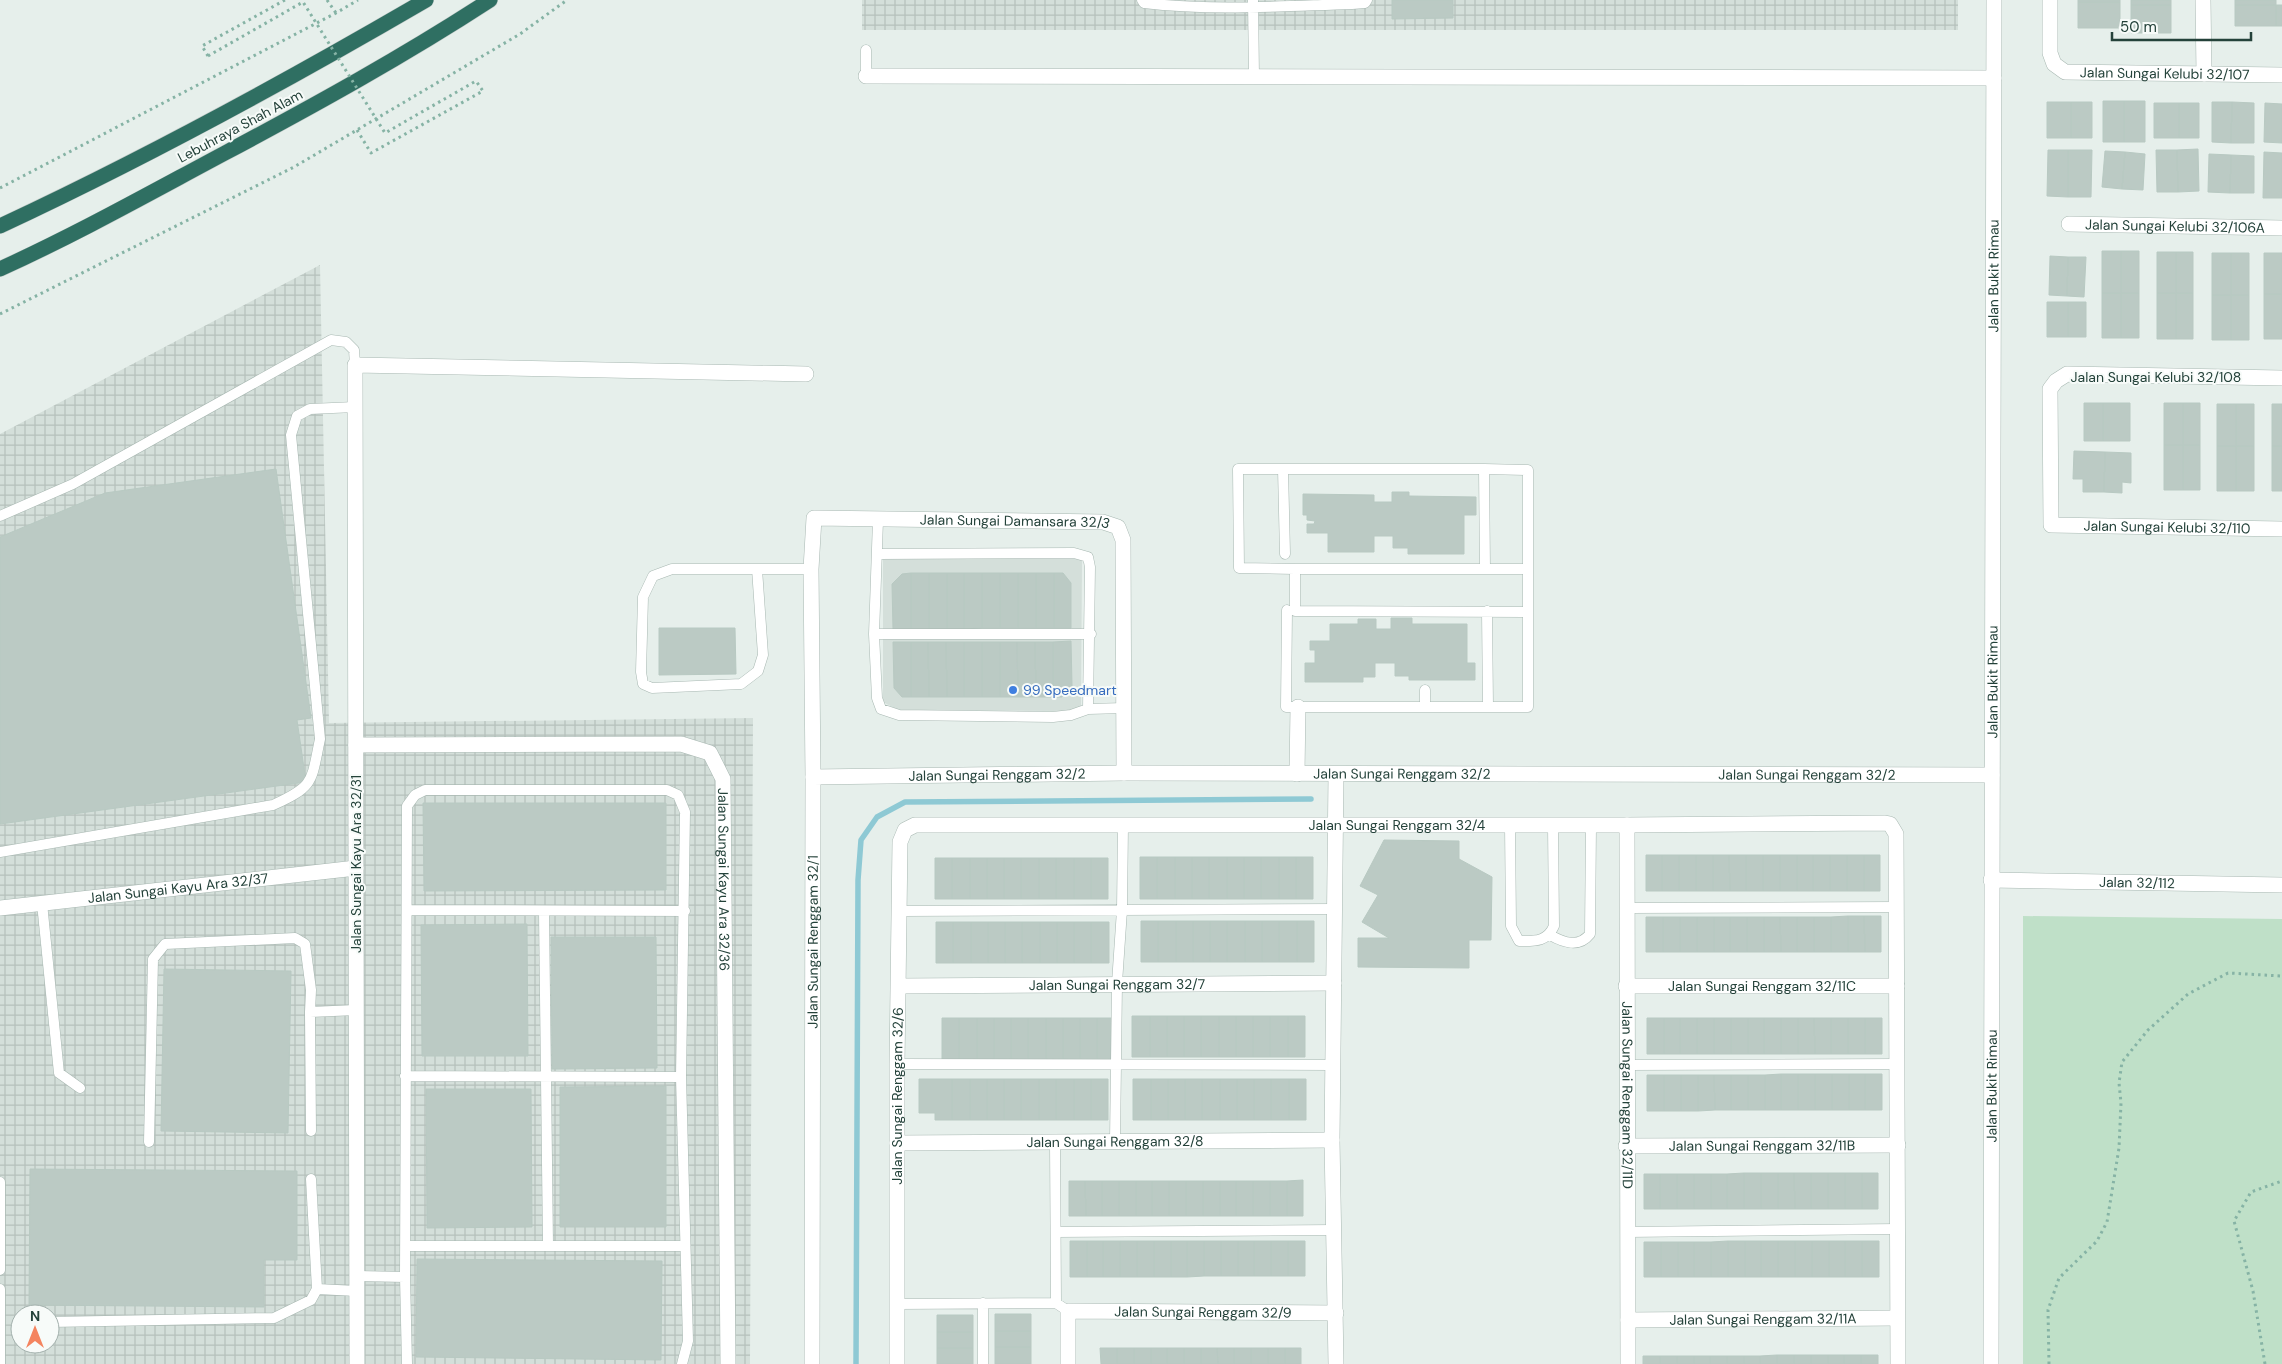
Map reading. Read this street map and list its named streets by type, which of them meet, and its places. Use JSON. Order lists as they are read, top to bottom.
{
  "streets": {
    "highway": ["Lebuhraya Shah Alam"],
    "street": [
      "Jalan Sungai Kelubi 32/107",
      "Jalan Sungai Kelubi 32/106A",
      "Jalan Bukit Rimau",
      "Jalan Sungai Kelubi 32/108",
      "Jalan Sungai Damansara 32/3",
      "Jalan Sungai Kelubi 32/110",
      "Jalan Sungai Renggam 32/2",
      "Jalan Sungai Renggam 32/4",
      "Jalan Sungai Kayu Ara 32/31",
      "Jalan Sungai Kayu Ara 32/36",
      "Jalan 32/112",
      "Jalan Sungai Kayu Ara 32/37",
      "Jalan Sungai Renggam 32/1",
      "Jalan Sungai Renggam 32/7",
      "Jalan Sungai Renggam 32/11C",
      "Jalan Sungai Renggam 32/11D",
      "Jalan Sungai Renggam 32/6",
      "Jalan Sungai Renggam 32/8",
      "Jalan Sungai Renggam 32/11B",
      "Jalan Sungai Renggam 32/9",
      "Jalan Sungai Renggam 32/11A"
    ]
  },
  "crossings": [
    ["Jalan Bukit Rimau", "Jalan Sungai Renggam 32/2"],
    ["Jalan Bukit Rimau", "Jalan 32/112"],
    ["Jalan Sungai Kelubi 32/108", "Jalan Sungai Kelubi 32/110"],
    ["Jalan Sungai Damansara 32/3", "Jalan Sungai Renggam 32/2"],
    ["Jalan Sungai Damansara 32/3", "Jalan Sungai Renggam 32/1"],
    ["Jalan Sungai Renggam 32/2", "Jalan Sungai Renggam 32/1"],
    ["Jalan Sungai Renggam 32/4", "Jalan Sungai Renggam 32/11D"],
    ["Jalan Sungai Renggam 32/4", "Jalan Sungai Renggam 32/6"],
    ["Jalan Sungai Kayu Ara 32/31", "Jalan Sungai Kayu Ara 32/36"],
    ["Jalan Sungai Kayu Ara 32/31", "Jalan Sungai Kayu Ara 32/37"],
    ["Jalan Sungai Renggam 32/7", "Jalan Sungai Renggam 32/6"],
    ["Jalan Sungai Renggam 32/11C", "Jalan Sungai Renggam 32/11D"],
    ["Jalan Sungai Renggam 32/11D", "Jalan Sungai Renggam 32/11B"],
    ["Jalan Sungai Renggam 32/11D", "Jalan Sungai Renggam 32/11A"],
    ["Jalan Sungai Renggam 32/6", "Jalan Sungai Renggam 32/8"]
  ],
  "places": ["99 Speedmart"],
  "scale_bar": "50 m",
  "north": "top"
}
